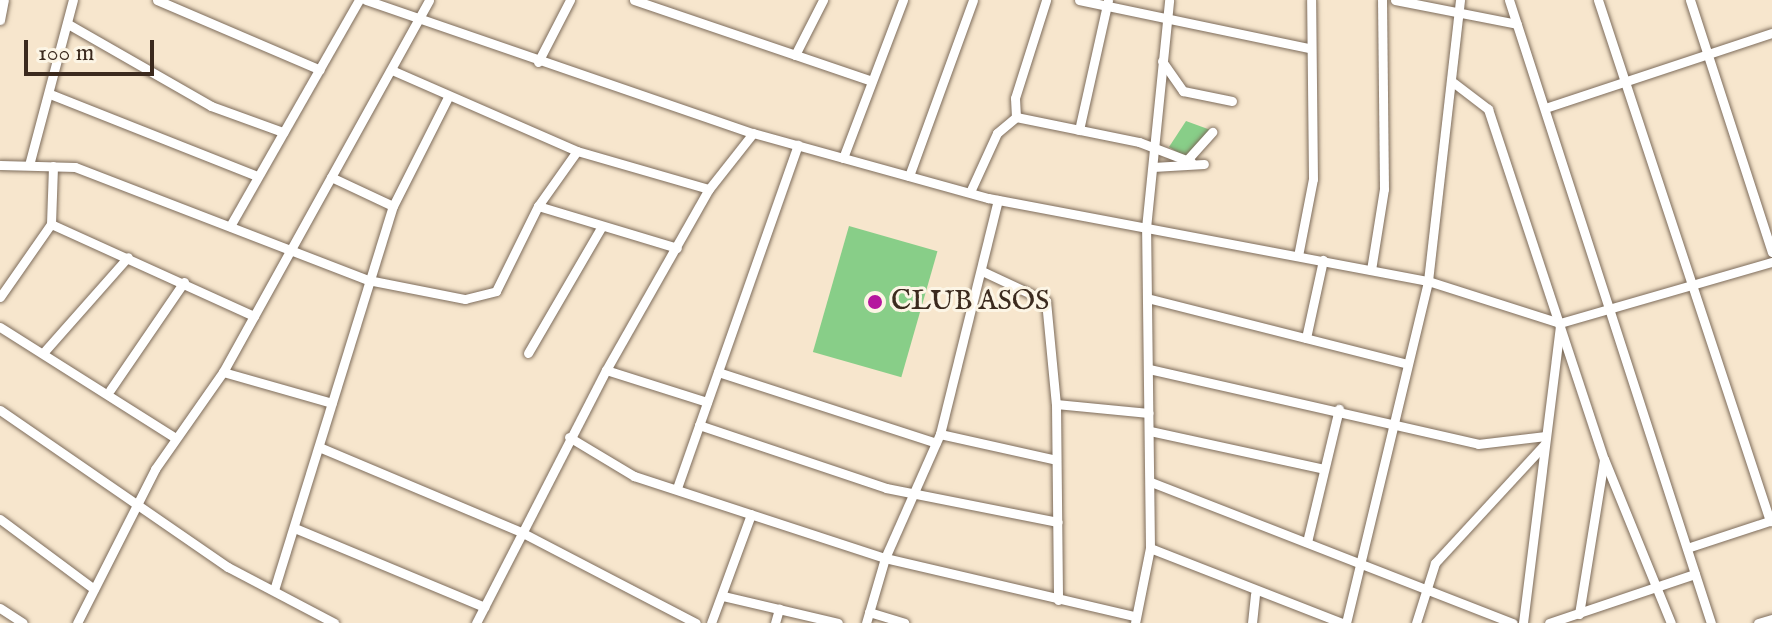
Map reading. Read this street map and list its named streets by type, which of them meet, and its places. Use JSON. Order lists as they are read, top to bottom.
{
  "places": ["CLUB ASOS"],
  "scale_bar": "100 m"
}
